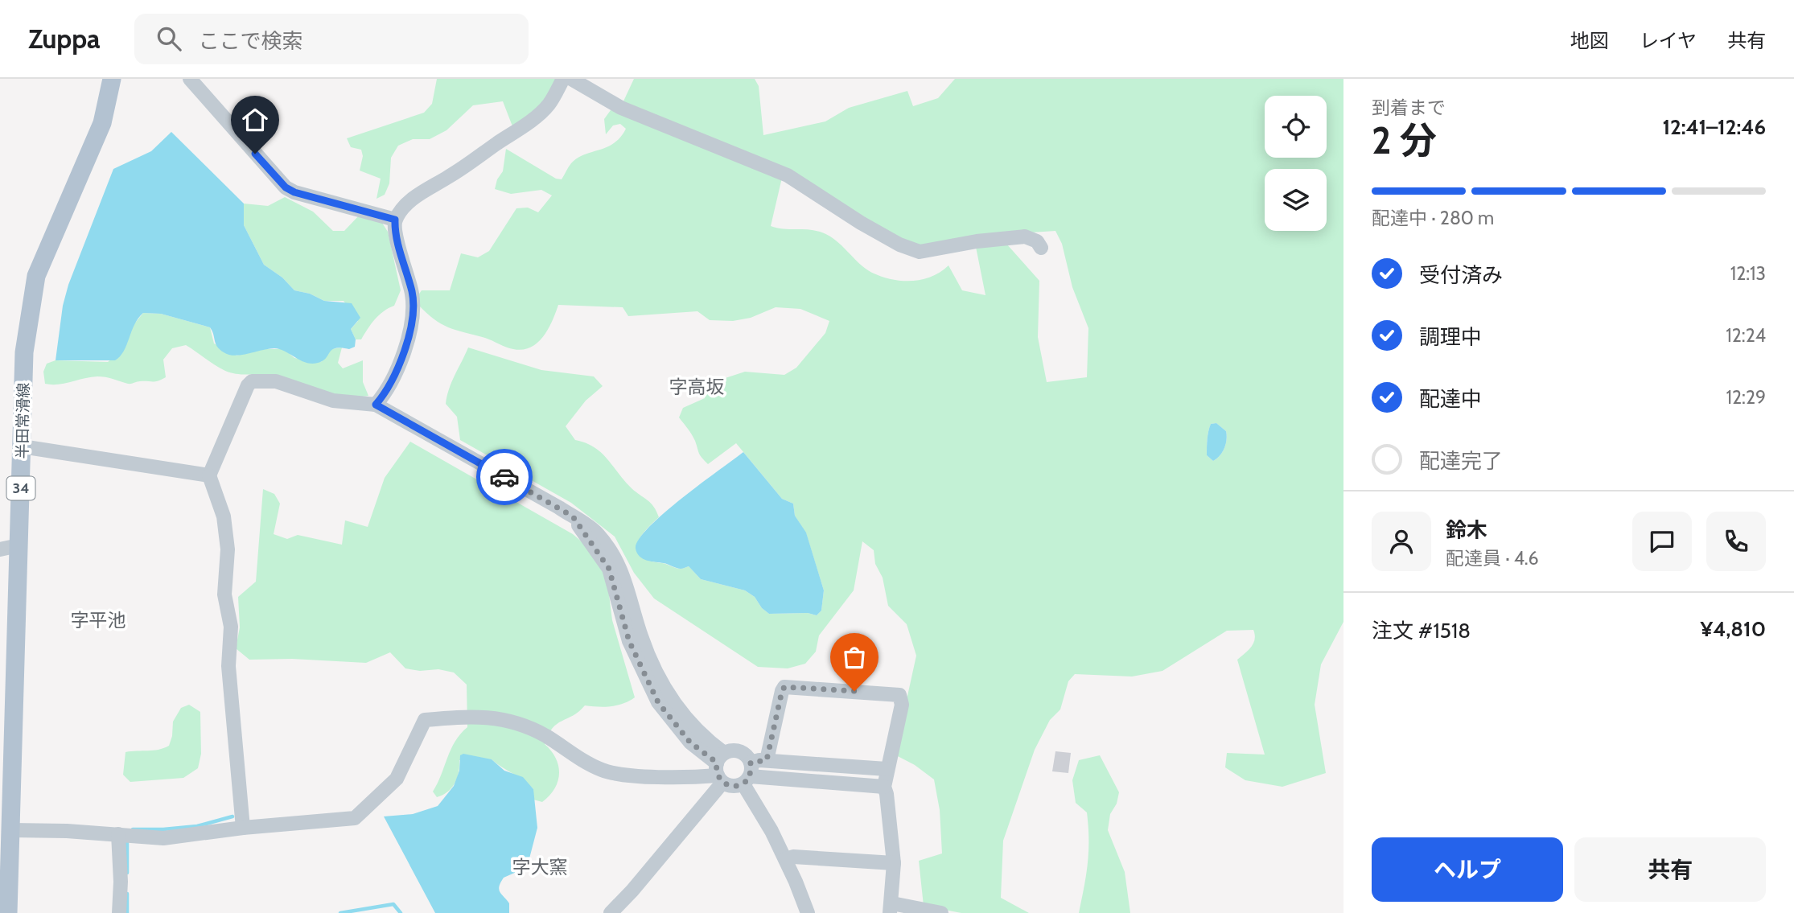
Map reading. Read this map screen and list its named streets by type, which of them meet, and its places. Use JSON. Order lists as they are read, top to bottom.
{
  "streets": {
    "main road": ["半田常滑線", "34"]
  },
  "districts": ["字高坂", "字平池", "字大窯"],
  "page": {
    "header": "Zuppa",
    "search": "ここで検索",
    "nav": ["地図", "レイヤ", "共有"],
    "heading": ["2 分", "到着まで", "12:41–12:46"],
    "panel": [
      "鈴木",
      "配達員 · 4.6",
      "注文 #1518",
      "¥4,810"
    ],
    "bar": "配達中 · 280 m",
    "list": [
      ["受付済み", "12:13"],
      ["調理中", "12:24"],
      ["配達中", "12:29"],
      "配達完了"
    ],
    "buttons": ["ヘルプ", "共有"]
  }
}
